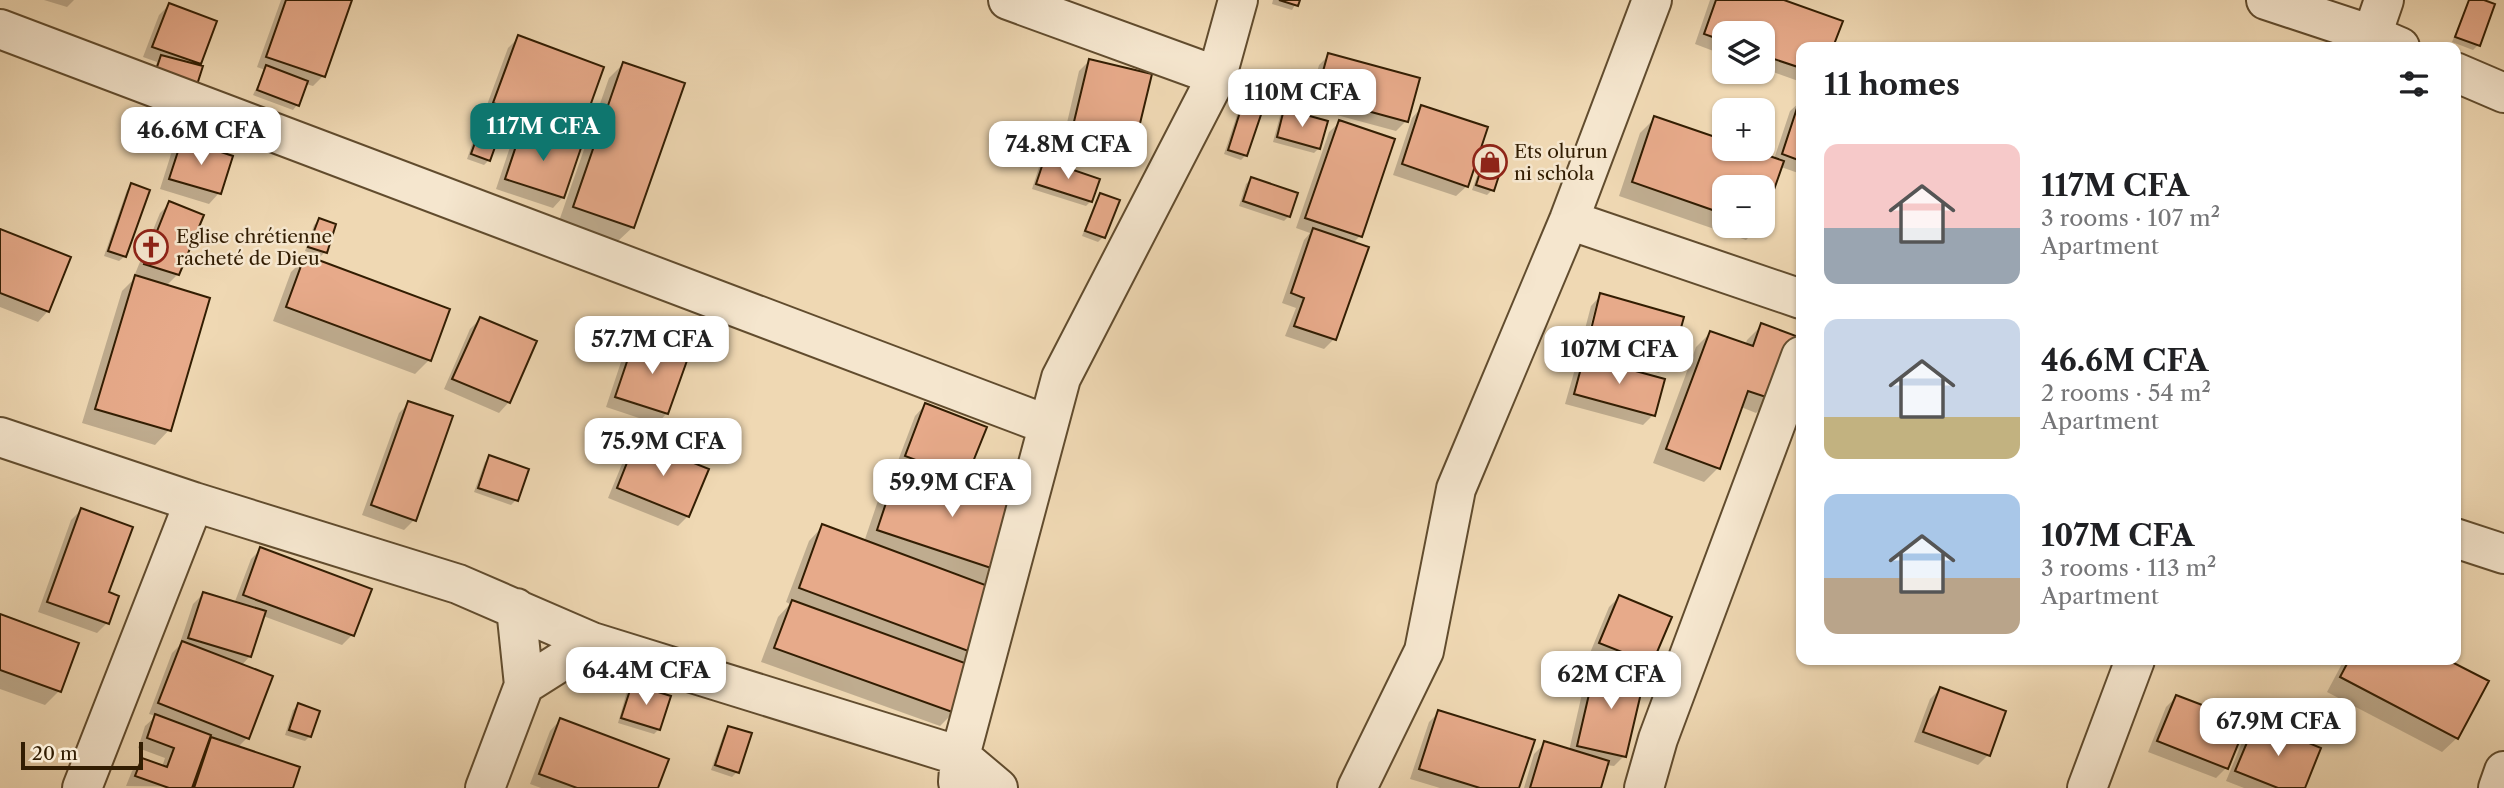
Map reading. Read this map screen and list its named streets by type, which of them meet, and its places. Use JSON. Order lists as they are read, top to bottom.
{
  "places": {
    "shop": ["Ets olurun ni schola"],
    "church": ["Eglise chrétienne racheté de Dieu"]
  },
  "scale_bar": "20 m",
  "page": {
    "map_buttons": ["+", "−"],
    "heading": "11 homes",
    "price": [
      "110M CFA",
      "117M CFA",
      "46.6M CFA",
      "74.8M CFA",
      "57.7M CFA",
      "107M CFA",
      "75.9M CFA",
      "59.9M CFA",
      "64.4M CFA",
      "62M CFA",
      "67.9M CFA"
    ],
    "list": [
      {
        "name": "117M CFA",
        "note": "3 rooms · 107 m² · Apartment"
      },
      {
        "name": "46.6M CFA",
        "note": "2 rooms · 54 m² · Apartment"
      },
      {
        "name": "107M CFA",
        "note": "3 rooms · 113 m² · Apartment"
      }
    ],
    "scale": "20 m"
  }
}
